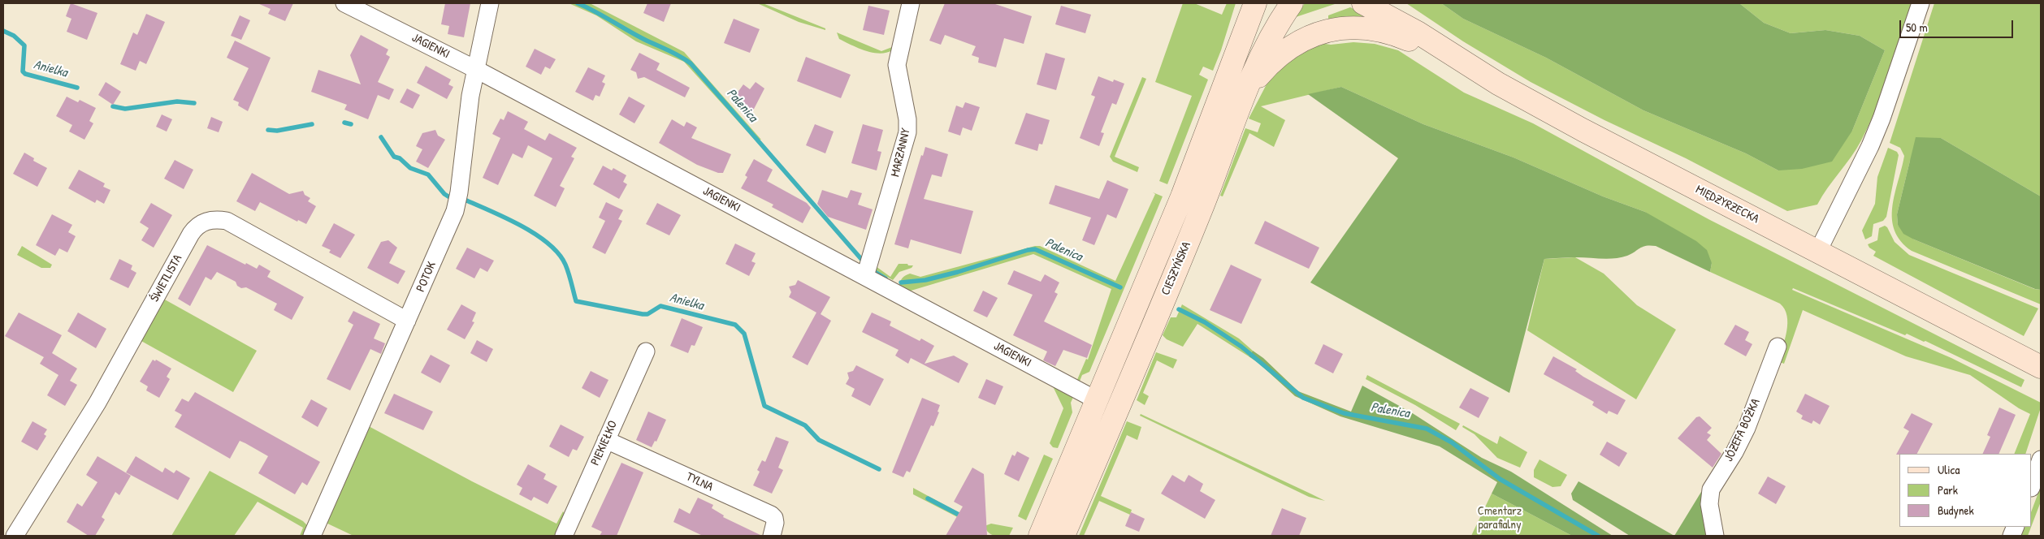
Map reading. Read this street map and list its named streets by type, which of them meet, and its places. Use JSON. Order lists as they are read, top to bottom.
{
  "streets": {
    "main road": ["MIĘDZYRZECKA", "CIESZYŃSKA"],
    "street": [
      "JAGIENKI",
      "MARZANNY",
      "POTOK",
      "ŚWIETLISTA",
      "JÓZEFA BOŻKA",
      "PIEKIEŁKO",
      "TYLNA"
    ]
  },
  "crossings": [
    ["JAGIENKI", "MARZANNY"],
    ["JAGIENKI", "CIESZYŃSKA"],
    ["JAGIENKI", "POTOK"],
    ["POTOK", "ŚWIETLISTA"],
    ["PIEKIEŁKO", "TYLNA"]
  ],
  "water": ["Anielka", "Palenica"],
  "parks": ["Cmentarz parafialny"],
  "legend": ["Ulica", "Park", "Budynek"],
  "scale_bar": "50 m"
}
